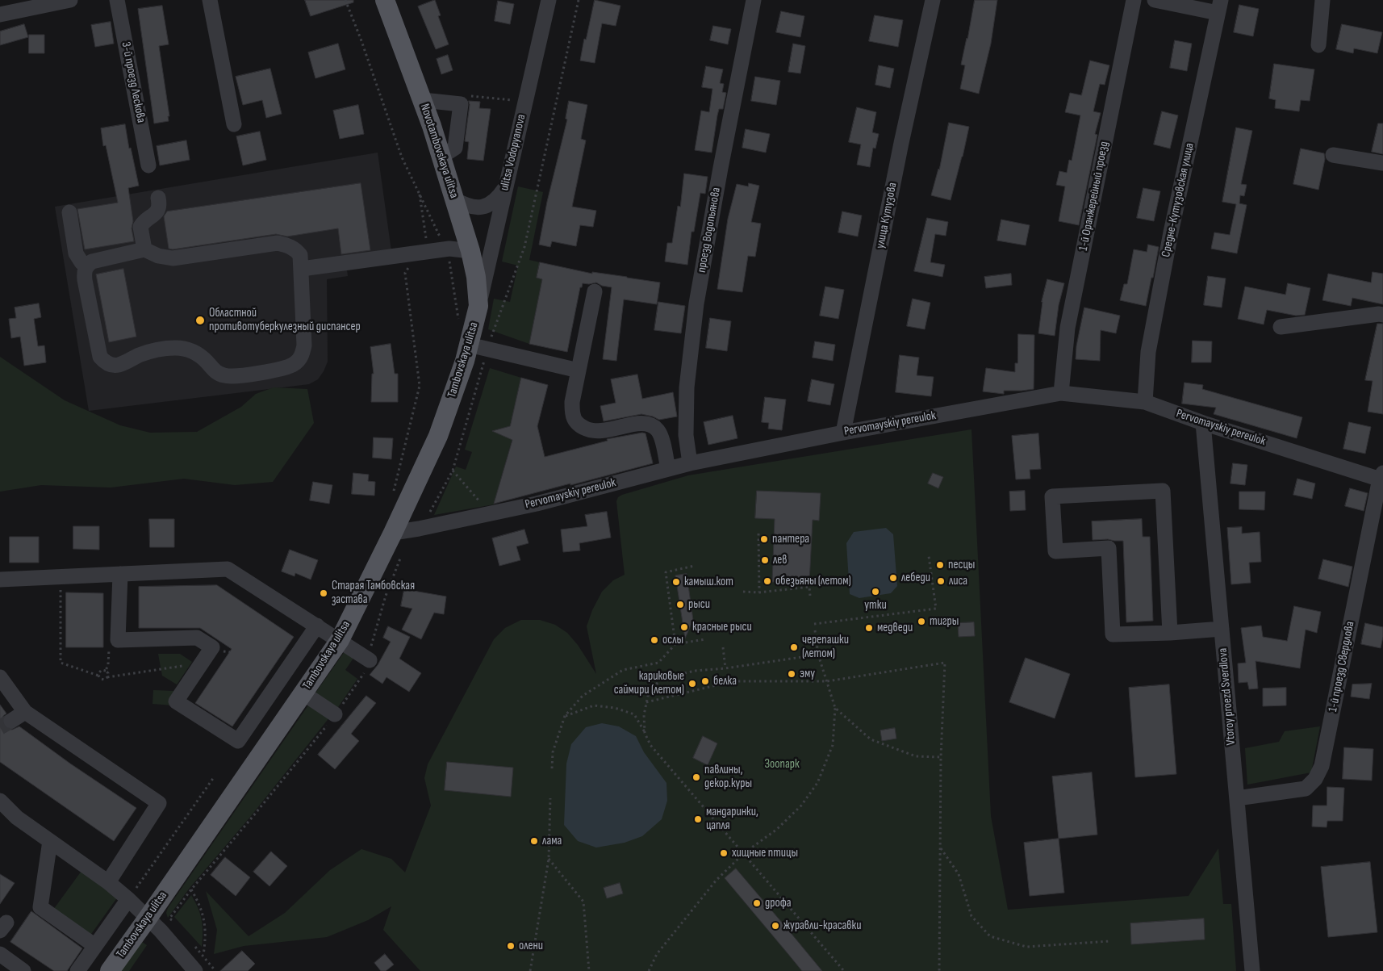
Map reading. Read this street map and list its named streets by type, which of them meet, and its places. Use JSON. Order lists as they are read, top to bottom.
{
  "streets": {
    "main road": ["Novotambovskaya ulitsa", "Tambovskaya ulitsa"],
    "street": [
      "3-й проезд Лескова",
      "ulitsa Vodopyanova",
      "1-й Оранжерейный проезд",
      "Средне-Кутузовская улица",
      "улица Кутузова",
      "проезд Водопьянова",
      "Pervomayskiy pereulok",
      "1-й проезд Свердлова",
      "Vtoroy proezd Sverdlova"
    ]
  },
  "crossings": [
    ["Novotambovskaya ulitsa", "ulitsa Vodopyanova"],
    ["Novotambovskaya ulitsa", "Tambovskaya ulitsa"],
    ["ulitsa Vodopyanova", "Tambovskaya ulitsa"],
    ["1-й Оранжерейный проезд", "Pervomayskiy pereulok"],
    ["Средне-Кутузовская улица", "Pervomayskiy pereulok"],
    ["улица Кутузова", "Pervomayskiy pereulok"],
    ["проезд Водопьянова", "Pervomayskiy pereulok"],
    ["Tambovskaya ulitsa", "Pervomayskiy pereulok"],
    ["Pervomayskiy pereulok", "1-й проезд Свердлова"],
    ["Pervomayskiy pereulok", "Vtoroy proezd Sverdlova"],
    ["1-й проезд Свердлова", "Vtoroy proezd Sverdlova"]
  ],
  "parks": ["Зоопарк"],
  "places": [
    "Областной противотуберкулезный диспансер",
    "пантера",
    "лев",
    "песцы",
    "лебеди",
    "обезьяны (летом)",
    "лиса",
    "камыш.кот",
    "утки",
    "Старая Тамбовская застава",
    "рыси",
    "тигры",
    "красные рыси",
    "медведи",
    "ослы",
    "черепашки (летом)",
    "эму",
    "белка",
    "кариковые саймири (летом)",
    "павлины, декор.куры",
    "мандаринки, цапля",
    "лама",
    "хищные птицы",
    "дрофа",
    "журавли-красавки",
    "олени"
  ]
}
